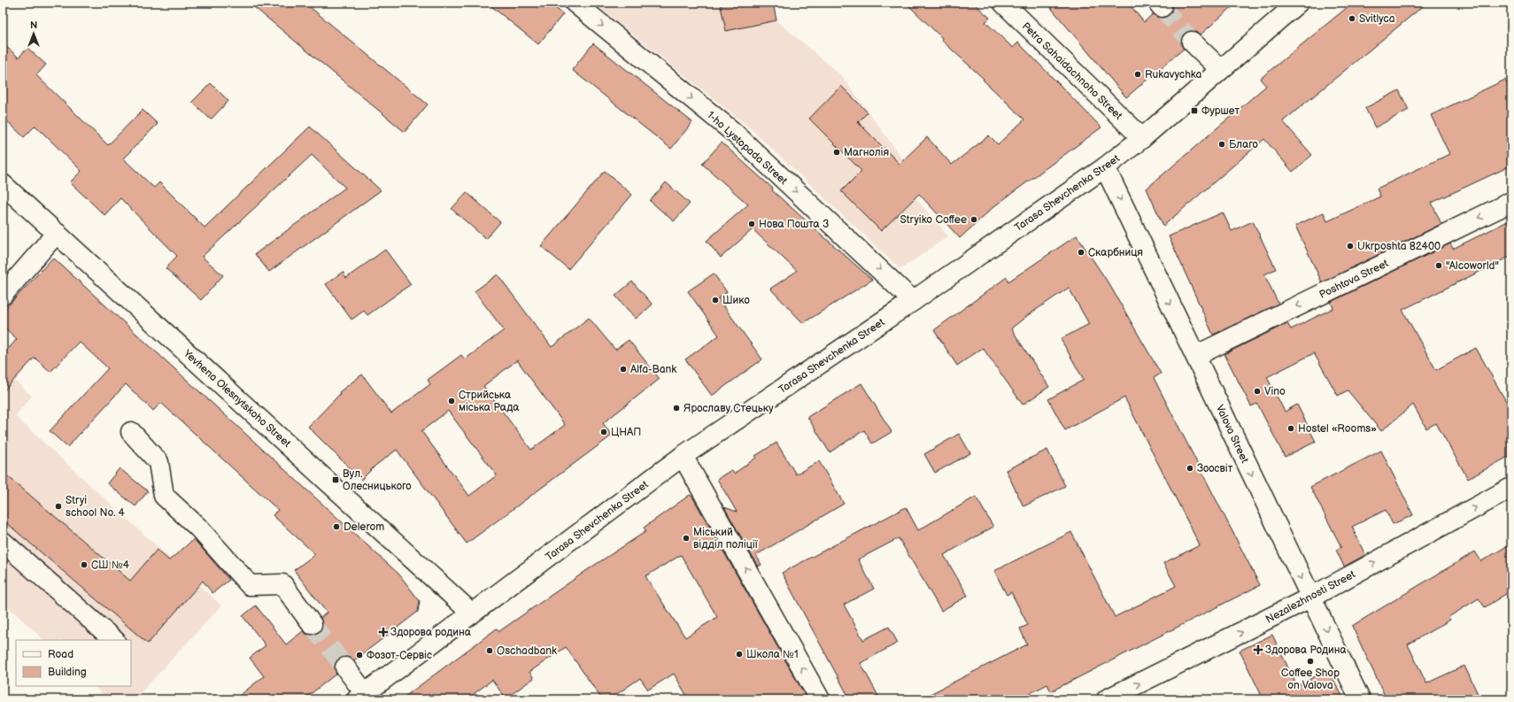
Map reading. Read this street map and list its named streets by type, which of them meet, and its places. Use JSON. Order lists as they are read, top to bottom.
{
  "streets": {
    "street": [
      "Petra Sahaidachnoho Street",
      "1-ho Lystopada Street",
      "Tarasa Shevchenka Street",
      "Poshtova Street",
      "Yevhena Olesnytskoho Street",
      "Valova Street",
      "Nezalezhnosti Street"
    ]
  },
  "crossings": [
    ["Petra Sahaidachnoho Street", "Tarasa Shevchenka Street"],
    ["1-ho Lystopada Street", "Tarasa Shevchenka Street"],
    ["Tarasa Shevchenka Street", "Yevhena Olesnytskoho Street"],
    ["Tarasa Shevchenka Street", "Valova Street"],
    ["Poshtova Street", "Valova Street"],
    ["Valova Street", "Nezalezhnosti Street"]
  ],
  "one_way": [
    "1-ho Lystopada Street",
    "Poshtova Street",
    "Valova Street",
    "Nezalezhnosti Street"
  ],
  "places": {
    "other": [
      "Svitlyca",
      "Rukavychka",
      "Благо",
      "Магнолія",
      "Stryiko Coffee",
      "Нова Пошта 3",
      "Ukrposhta 82400",
      "Скарбниця",
      "\"Alcoworld\"",
      "Шико",
      "Alfa-Bank",
      "Vino",
      "Стрийська міська Рада",
      "Ярославу Стецьку",
      "Hostel «Rooms»",
      "ЦНАП",
      "Зоосвіт",
      "Stryi school No. 4",
      "Delerom",
      "Міський відділ поліції",
      "СШ №4",
      "Oschadbank",
      "Школа №1",
      "Фозот-Сервіс",
      "Coffee Shop on Valova"
    ],
    "transit": ["Фуршет", "Вул. Олесницького"],
    "health": ["Здорова родина", "Здорова Родина"]
  },
  "legend": ["Road", "Building"],
  "north": "top"
}
